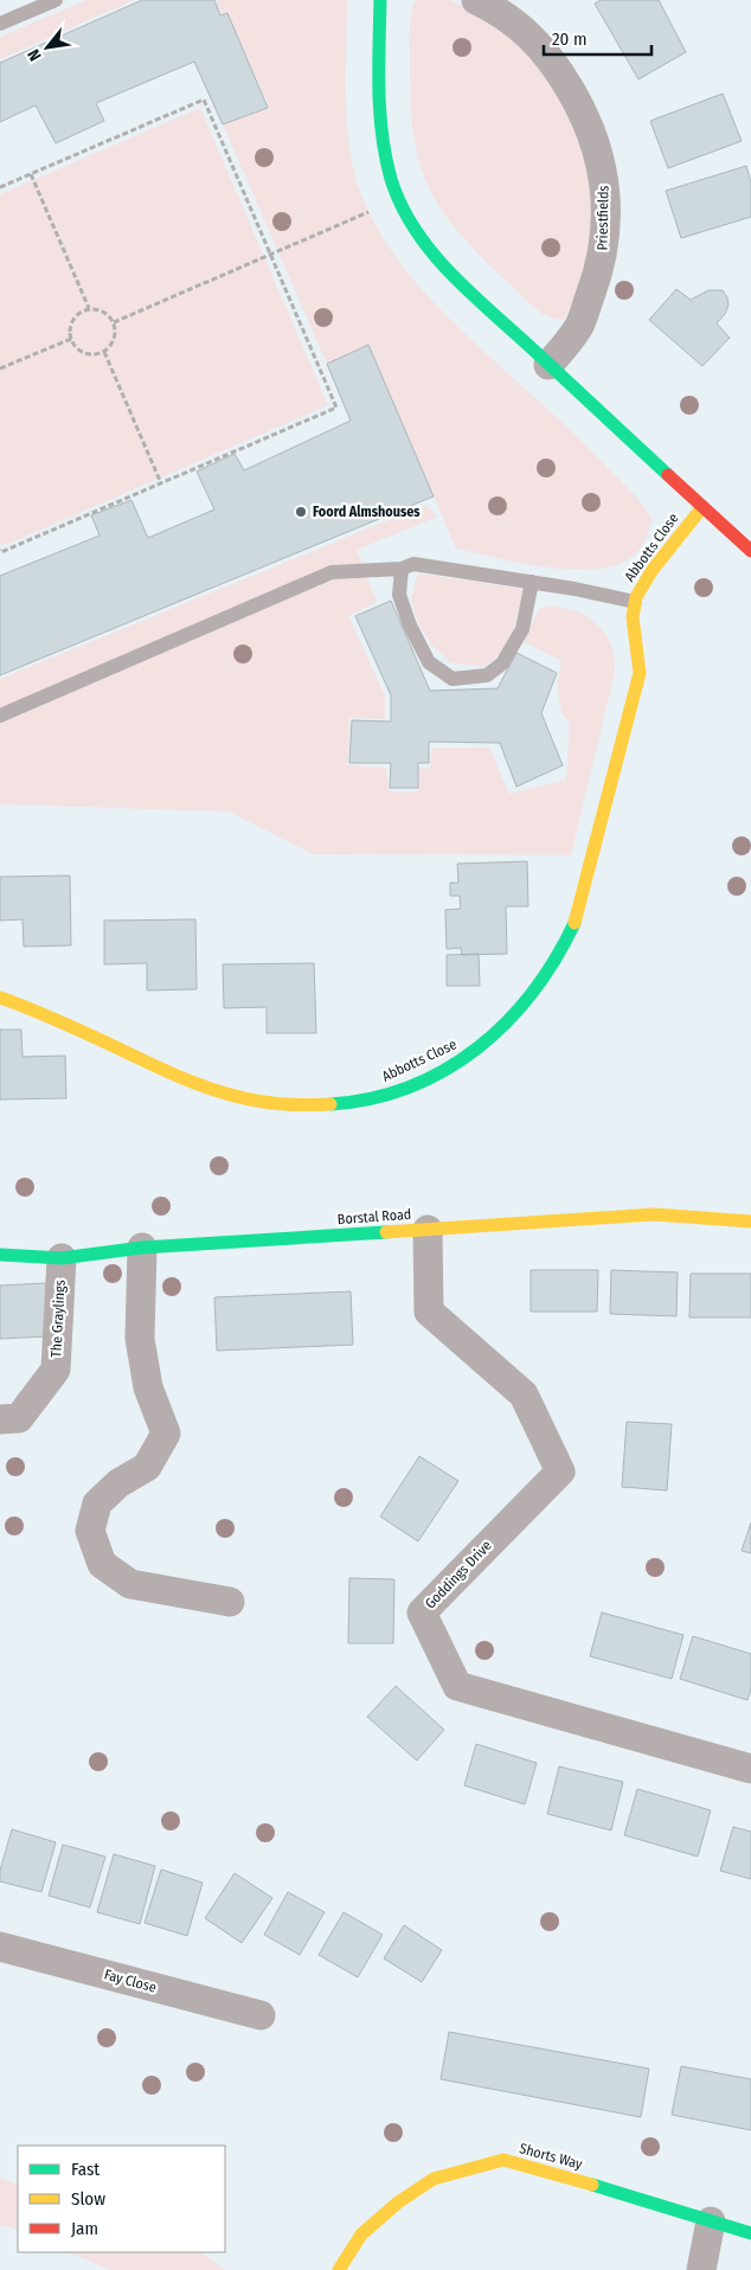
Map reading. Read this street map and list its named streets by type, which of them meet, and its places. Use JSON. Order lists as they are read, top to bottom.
{
  "streets": {
    "street": [
      "Priestfields",
      "Abbotts Close",
      "Borstal Road",
      "The Graylings",
      "Goddings Drive",
      "Fay Close",
      "Shorts Way"
    ]
  },
  "crossings": [
    ["Borstal Road", "The Graylings"],
    ["Borstal Road", "Goddings Drive"]
  ],
  "places": ["Foord Almshouses"],
  "legend": ["Fast", "Slow", "Jam"],
  "scale_bar": "20 m",
  "north": "bottom left"
}
